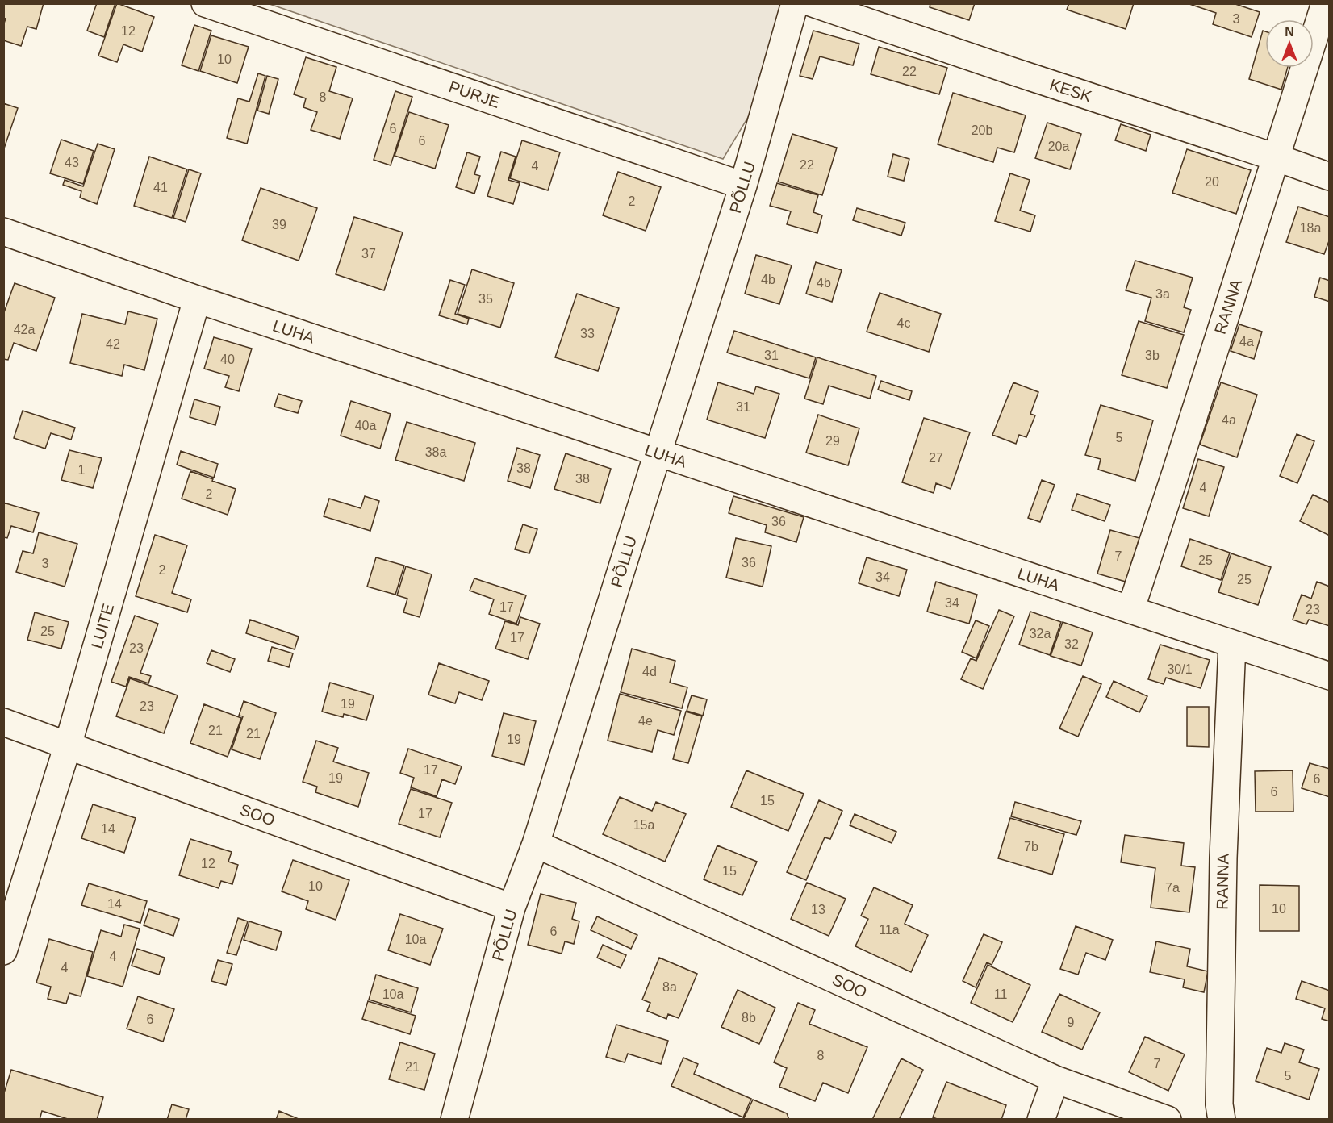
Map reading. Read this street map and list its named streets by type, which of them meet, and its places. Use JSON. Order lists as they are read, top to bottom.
{
  "streets": {
    "street": [
      "KESK",
      "PURJE",
      "PÕLLU",
      "RANNA",
      "LUHA",
      "LUITE",
      "SOO"
    ]
  },
  "crossings": [
    ["KESK", "RANNA"],
    ["PURJE", "PÕLLU"],
    ["PÕLLU", "LUHA"],
    ["PÕLLU", "SOO"],
    ["RANNA", "LUHA"],
    ["LUHA", "LUITE"],
    ["LUITE", "SOO"]
  ],
  "house_numbers": [
    "3",
    "12",
    "10",
    "22",
    "8",
    "6",
    "20b",
    "6",
    "20a",
    "43",
    "22",
    "4",
    "20",
    "41",
    "2",
    "39",
    "18a",
    "37",
    "4b",
    "4b",
    "3a",
    "35",
    "4c",
    "42a",
    "33",
    "4a",
    "42",
    "31",
    "3b",
    "40",
    "31",
    "4a",
    "40a",
    "5",
    "29",
    "38a",
    "27",
    "38",
    "1",
    "38",
    "4",
    "2",
    "36",
    "7",
    "25",
    "36",
    "3",
    "2",
    "34",
    "25",
    "34",
    "17",
    "23",
    "25",
    "32a",
    "17",
    "32",
    "23",
    "30/1",
    "4d",
    "19",
    "23",
    "4e",
    "21",
    "21",
    "19",
    "17",
    "19",
    "6",
    "6",
    "15",
    "17",
    "15a",
    "14",
    "7b",
    "12",
    "15",
    "10",
    "7a",
    "14",
    "10",
    "13",
    "11a",
    "6",
    "10a",
    "4",
    "4",
    "8a",
    "10a",
    "11",
    "8b",
    "6",
    "9",
    "8",
    "7",
    "21",
    "5"
  ],
  "north": "top"
}
